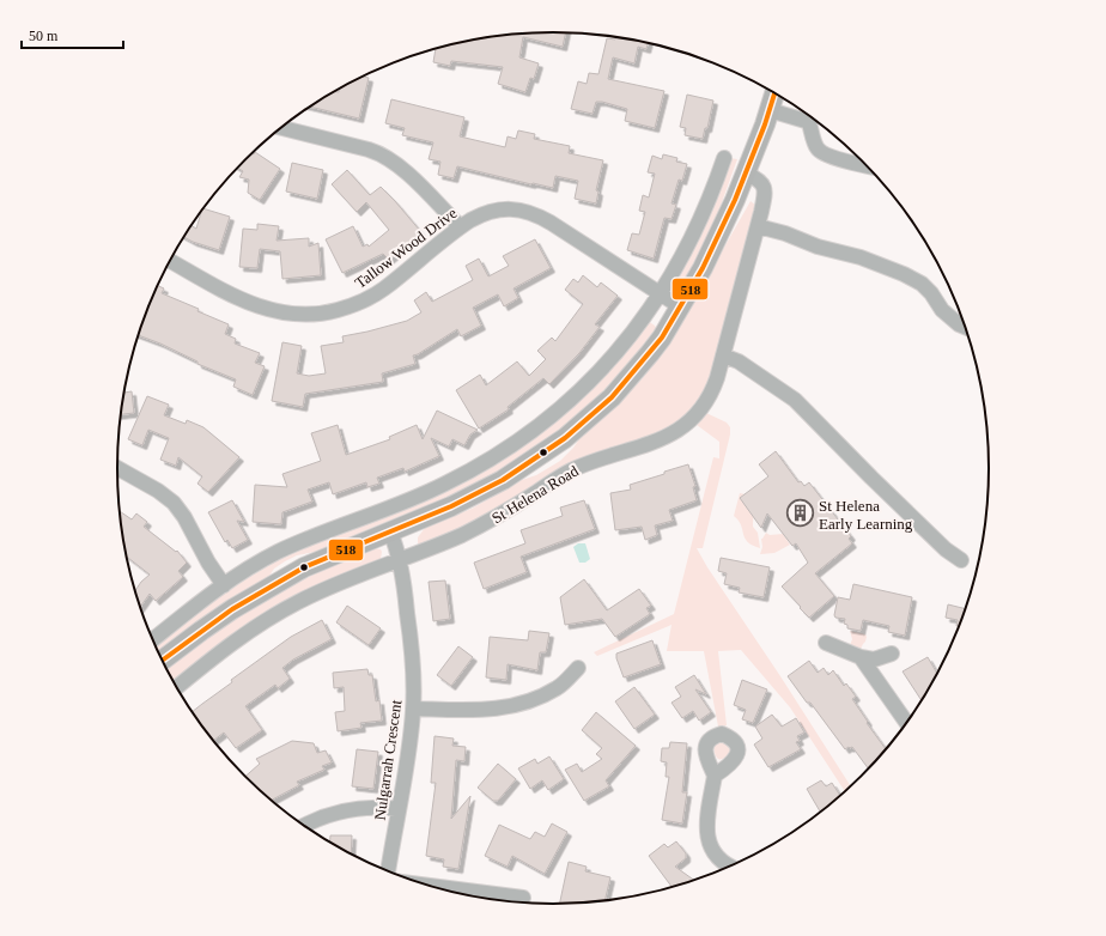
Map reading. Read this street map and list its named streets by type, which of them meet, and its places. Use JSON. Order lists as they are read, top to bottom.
{
  "streets": {
    "main road": ["St Helena Road"],
    "street": ["Tallow Wood Drive", "Nulgarrah Crescent"]
  },
  "crossings": [
    ["Tallow Wood Drive", "St Helena Road"],
    ["St Helena Road", "Nulgarrah Crescent"]
  ],
  "places": {
    "building": ["St Helena Early Learning"]
  },
  "lines": ["transit line 518"],
  "scale_bar": "50 m"
}
